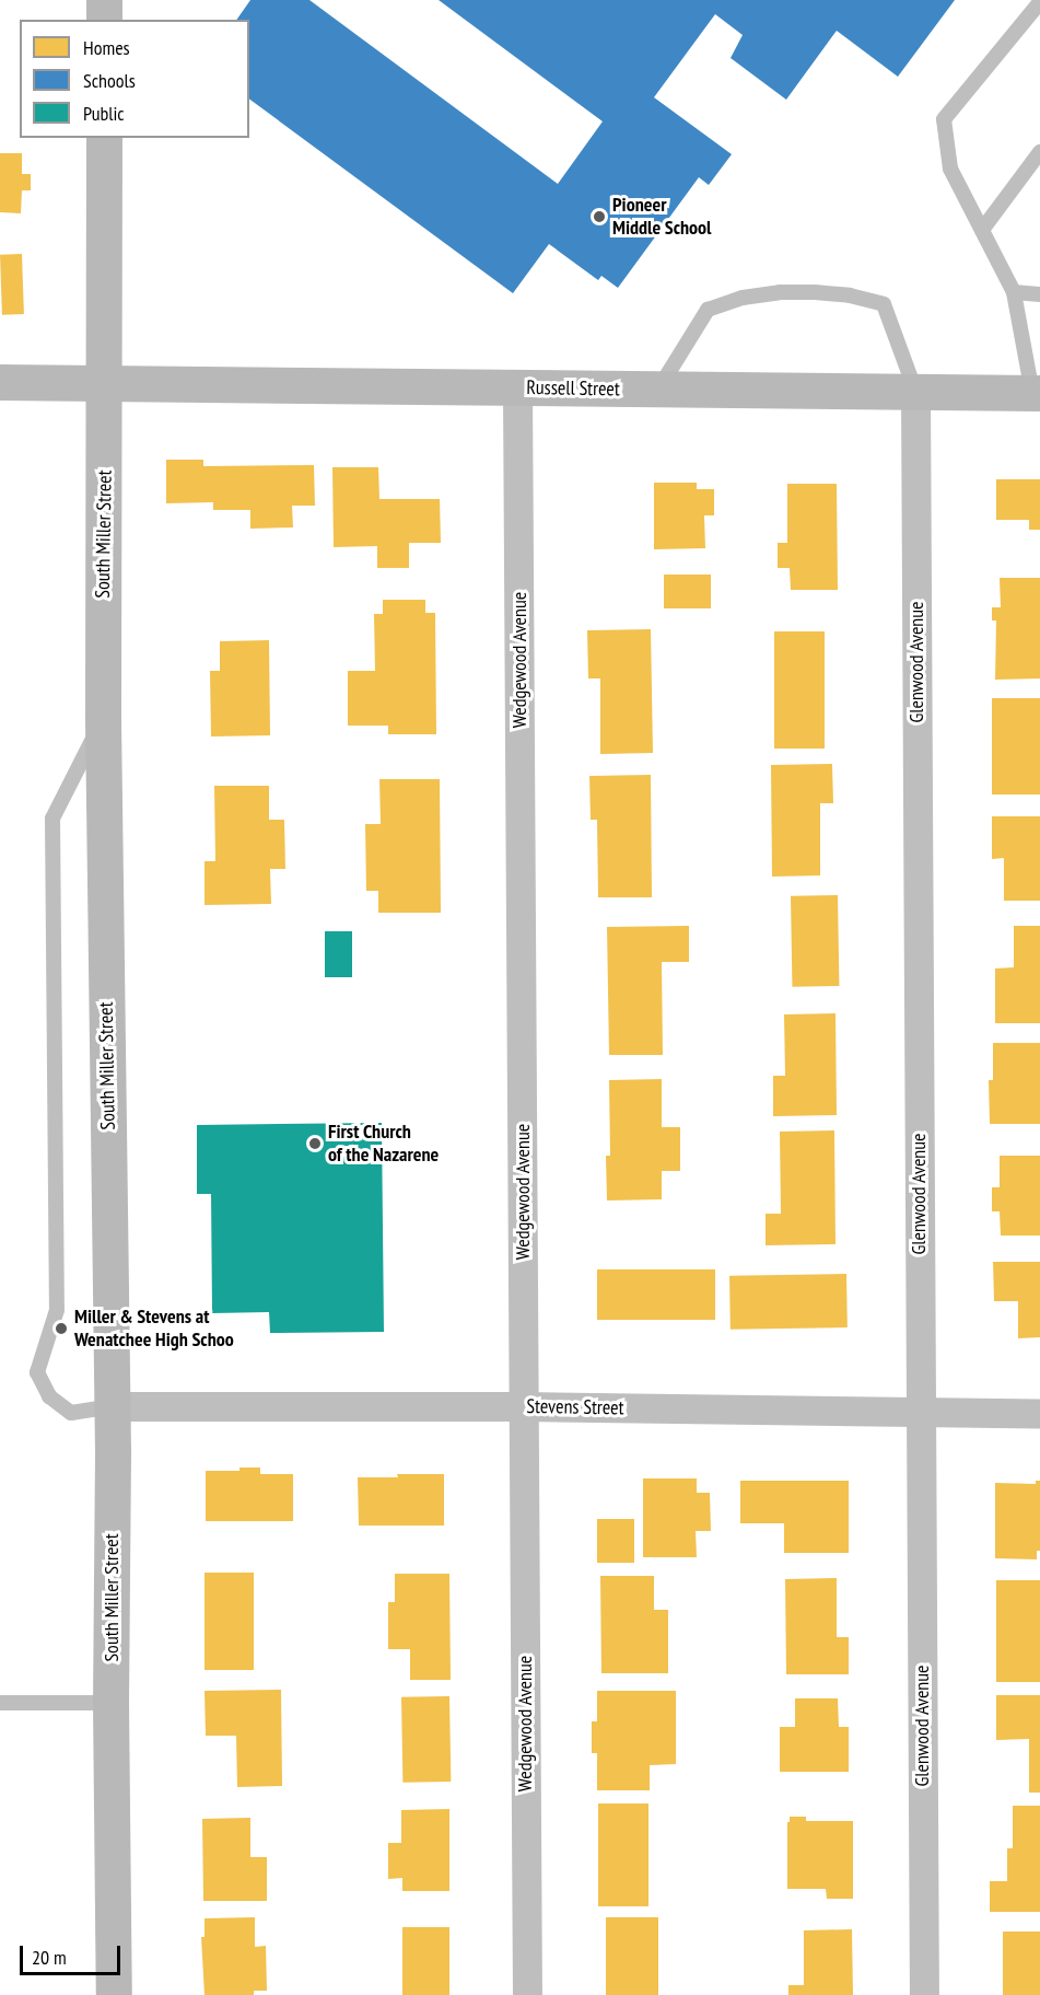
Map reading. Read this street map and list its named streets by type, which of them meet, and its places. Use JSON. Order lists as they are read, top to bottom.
{
  "streets": {
    "street": [
      "Russell Street",
      "South Miller Street",
      "Wedgewood Avenue",
      "Glenwood Avenue",
      "Stevens Street"
    ]
  },
  "crossings": [
    ["Russell Street", "South Miller Street"],
    ["Russell Street", "Wedgewood Avenue"],
    ["Russell Street", "Glenwood Avenue"],
    ["South Miller Street", "Stevens Street"],
    ["Wedgewood Avenue", "Stevens Street"],
    ["Glenwood Avenue", "Stevens Street"]
  ],
  "places": ["Pioneer Middle School", "First Church of the Nazarene", "Miller & Stevens at Wenatchee High Schoo"],
  "legend": ["Homes", "Schools", "Public"],
  "scale_bar": "20 m"
}
